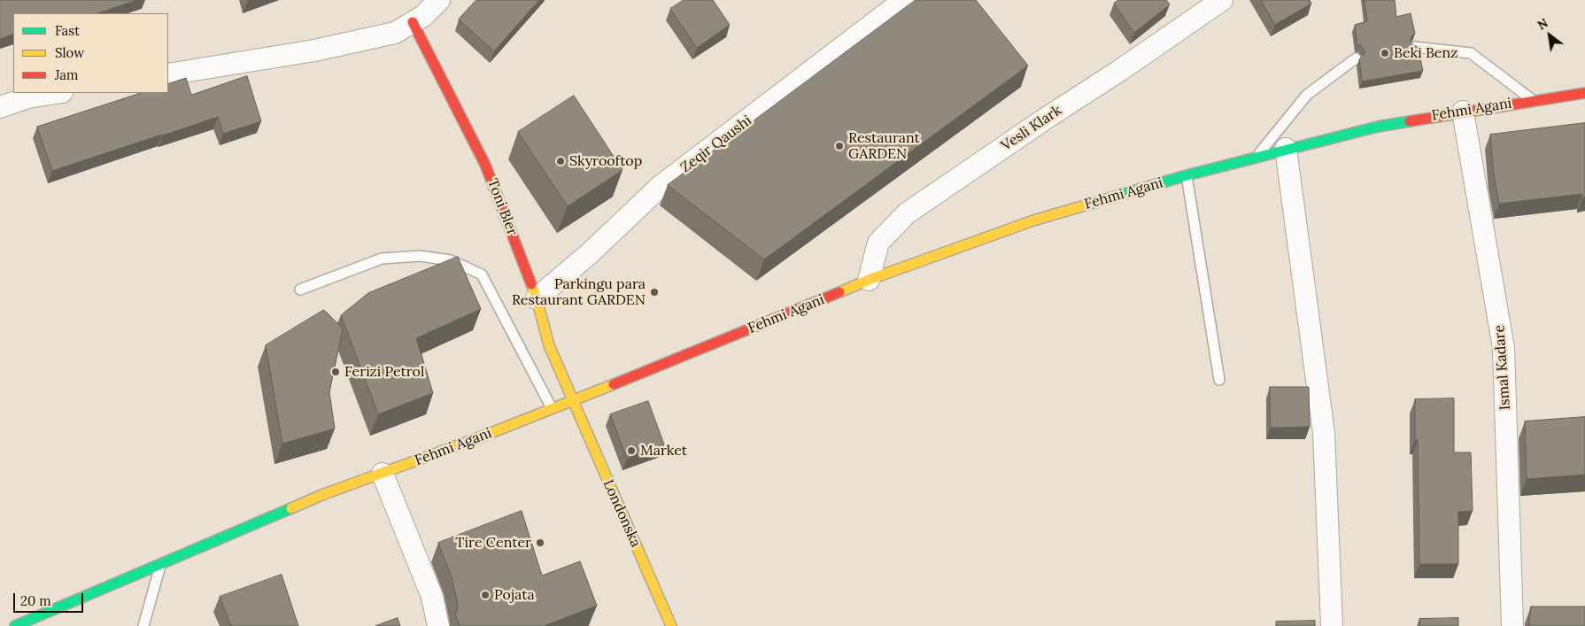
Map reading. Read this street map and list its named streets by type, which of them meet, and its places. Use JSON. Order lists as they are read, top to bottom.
{
  "streets": {
    "main road": ["Fehmi Agani", "Toni Bler", "Londonska"],
    "street": ["Vesli Klark", "Zeqir Qaushi", "Ismal Kadare"]
  },
  "crossings": [
    ["Fehmi Agani", "Vesli Klark"],
    ["Fehmi Agani", "Toni Bler"],
    ["Fehmi Agani", "Ismal Kadare"],
    ["Fehmi Agani", "Londonska"],
    ["Zeqir Qaushi", "Toni Bler"],
    ["Toni Bler", "Londonska"]
  ],
  "places": [
    "Beki Benz",
    "Restaurant GARDEN",
    "Skyrooftop",
    "Parkingu para Restaurant GARDEN",
    "Ferizi Petrol",
    "Market",
    "Tire Center",
    "Pojata"
  ],
  "legend": ["Fast", "Slow", "Jam"],
  "scale_bar": "20 m",
  "north": "top left"
}
